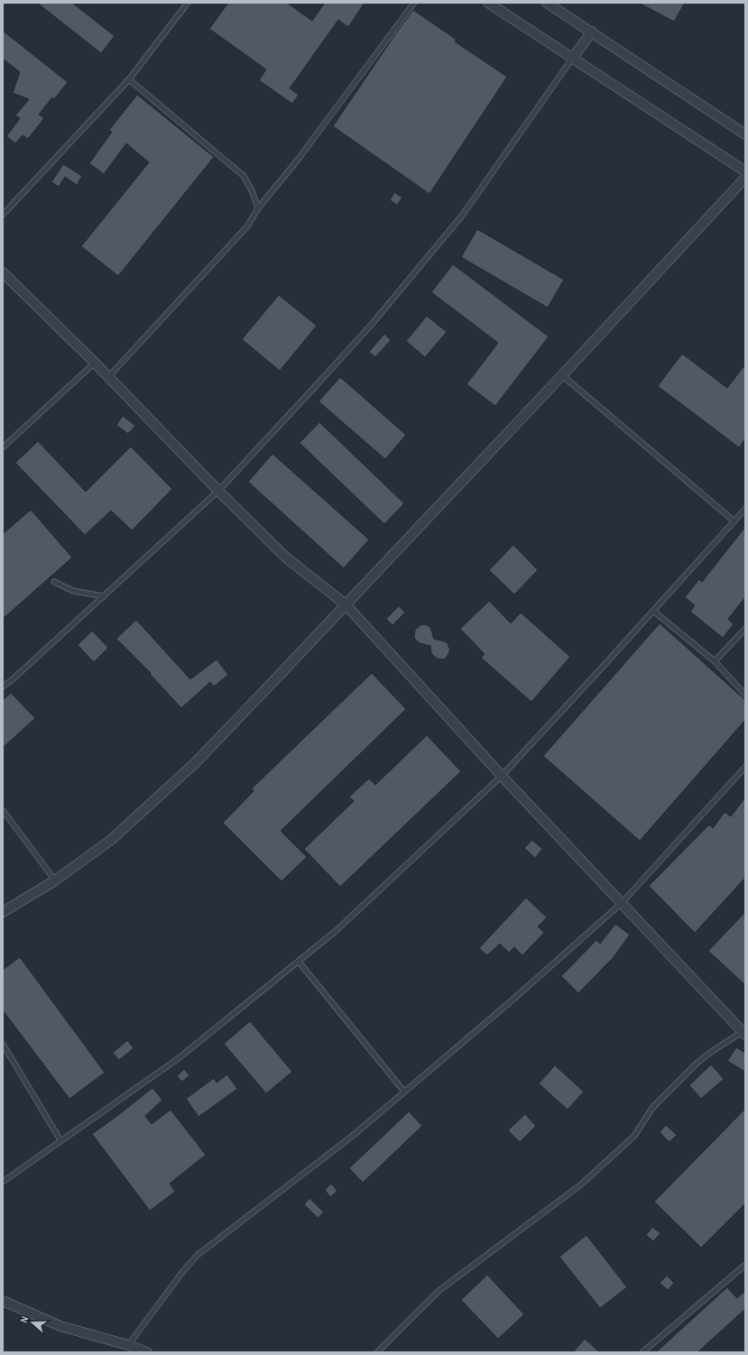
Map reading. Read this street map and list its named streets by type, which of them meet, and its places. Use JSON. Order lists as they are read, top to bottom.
{
  "north": "left"
}
